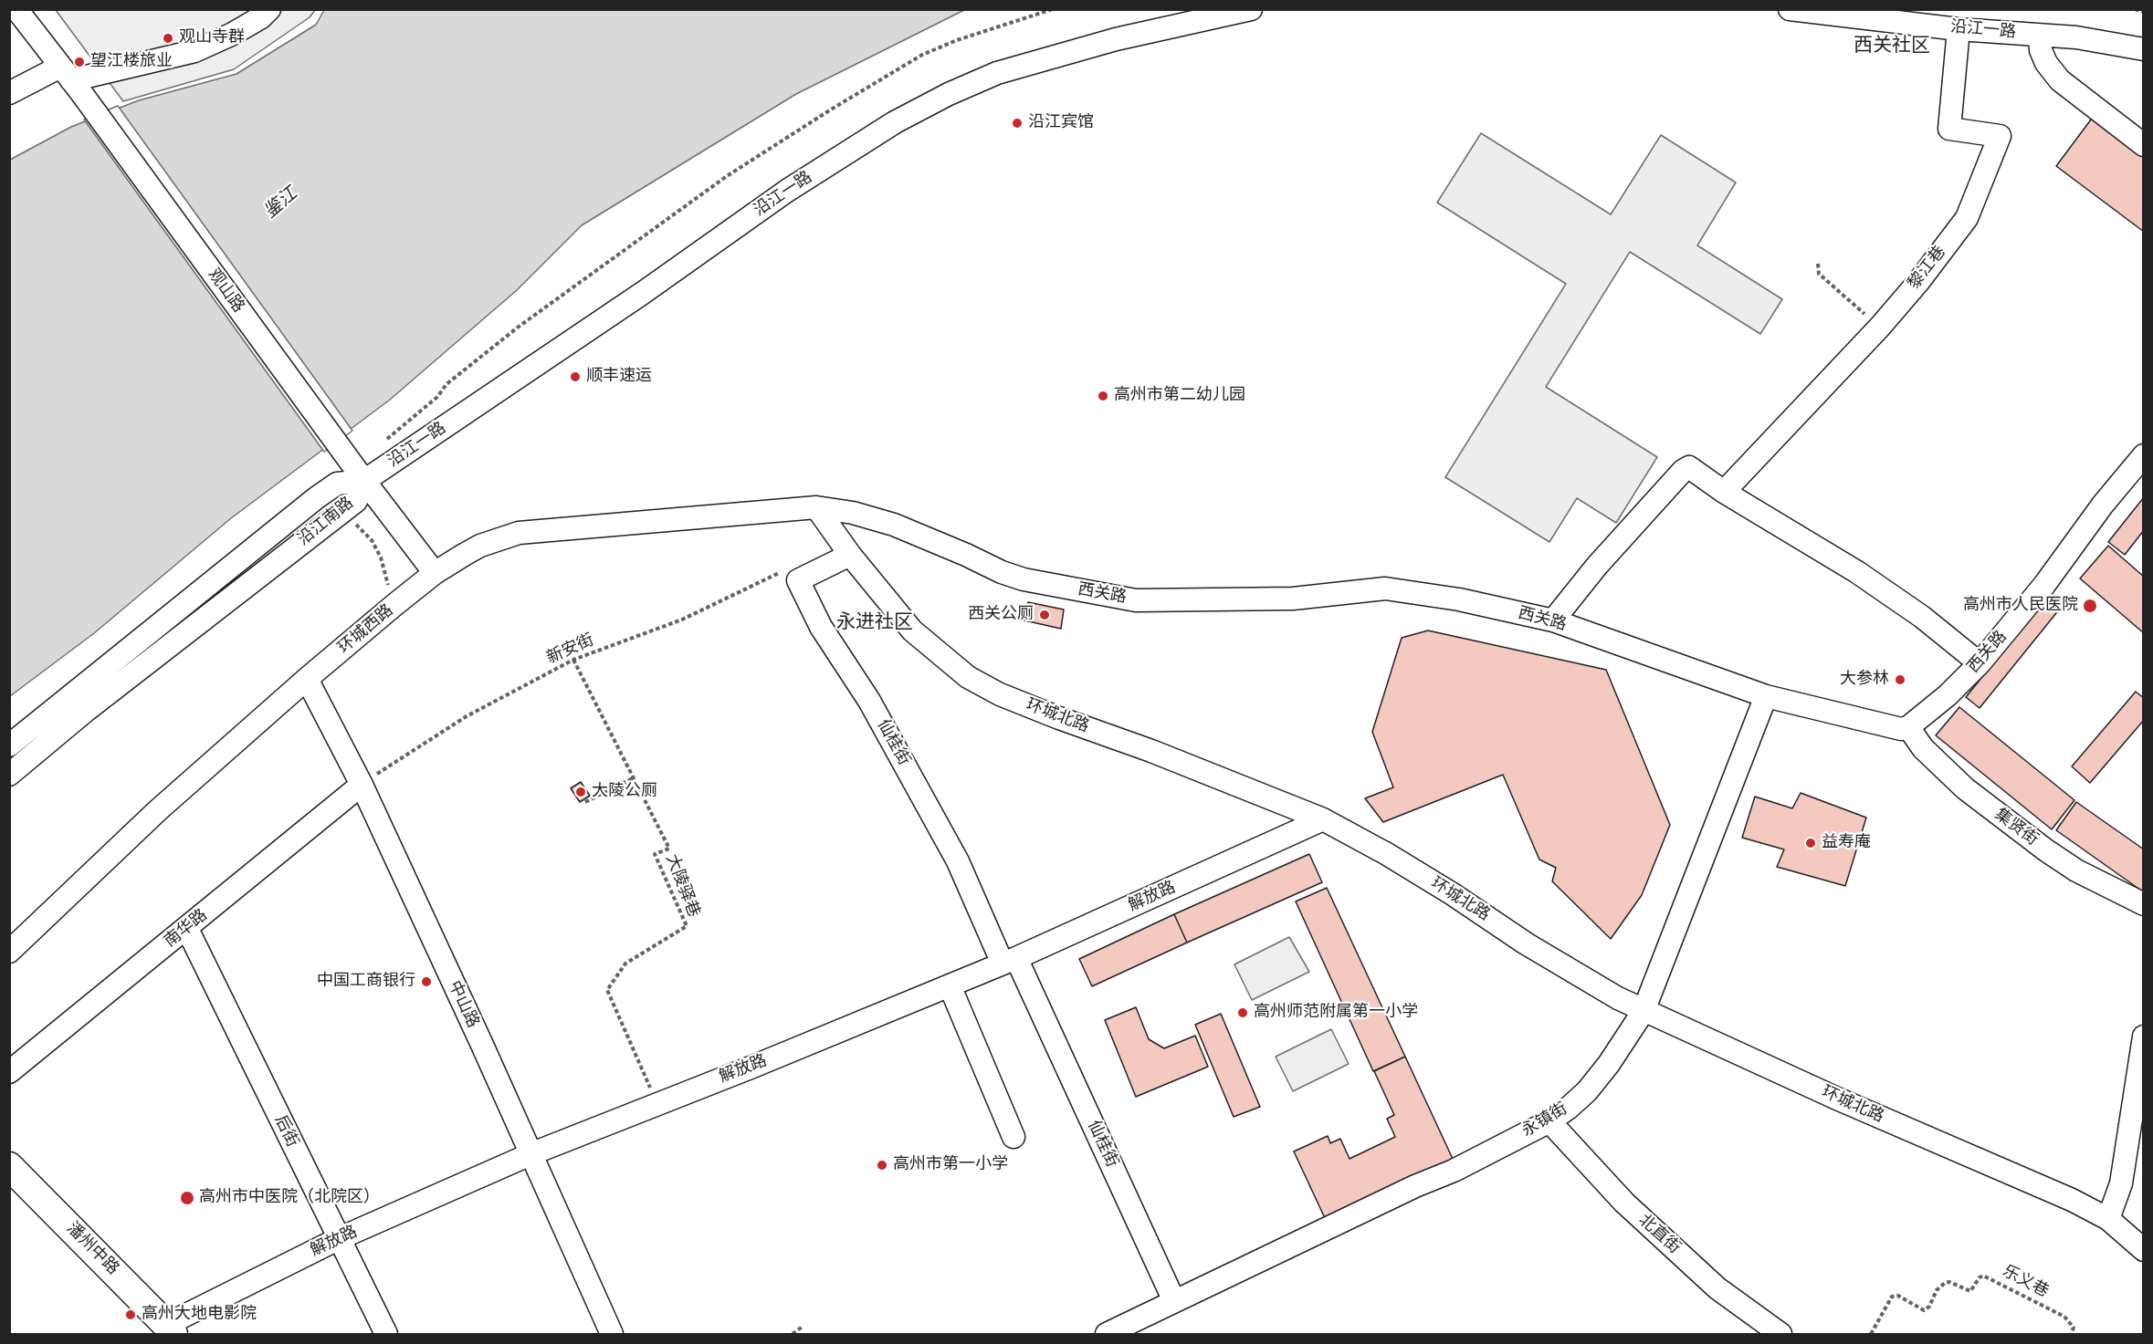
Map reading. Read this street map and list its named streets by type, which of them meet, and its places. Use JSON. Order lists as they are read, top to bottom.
{
  "streets": {
    "main road": ["潘州中路"],
    "street": [
      "沿江一路",
      "黎江巷",
      "观山路",
      "沿江南路",
      "西关路",
      "环城西路",
      "环城北路",
      "仙桂街",
      "集贤街",
      "解放路",
      "南华路",
      "中山路",
      "永镇街",
      "后街",
      "北直街"
    ],
    "path": ["新安街", "大陵驿巷", "乐义巷"]
  },
  "crossings": [
    ["沿江一路", "黎江巷"],
    ["沿江一路", "观山路"],
    ["沿江一路", "沿江南路"],
    ["观山路", "沿江南路"],
    ["观山路", "环城西路"],
    ["西关路", "环城西路"],
    ["西关路", "环城北路"],
    ["西关路", "集贤街"],
    ["西关路", "永镇街"],
    ["环城西路", "环城北路"],
    ["环城西路", "中山路"],
    ["新安街", "仙桂街"],
    ["新安街", "大陵驿巷"],
    ["新安街", "南华路"],
    ["新安街", "中山路"],
    ["环城北路", "解放路"],
    ["环城北路", "永镇街"],
    ["仙桂街", "解放路"],
    ["仙桂街", "永镇街"],
    ["大陵驿巷", "解放路"],
    ["解放路", "中山路"],
    ["解放路", "后街"],
    ["解放路", "潘州中路"],
    ["南华路", "中山路"],
    ["南华路", "后街"],
    ["永镇街", "北直街"]
  ],
  "districts": ["西关社区", "永进社区"],
  "water": ["鉴江"],
  "places": [
    "观山寺群",
    "望江楼旅业",
    "沿江宾馆",
    "顺丰速运",
    "高州市第二幼儿园",
    "高州市人民医院",
    "西关公厕",
    "大参林",
    "大陵公厕",
    "益寿庵",
    "中国工商银行",
    "高州师范附属第一小学",
    "高州市第一小学",
    "高州市中医院（北院区）",
    "高州大地电影院"
  ]
}
